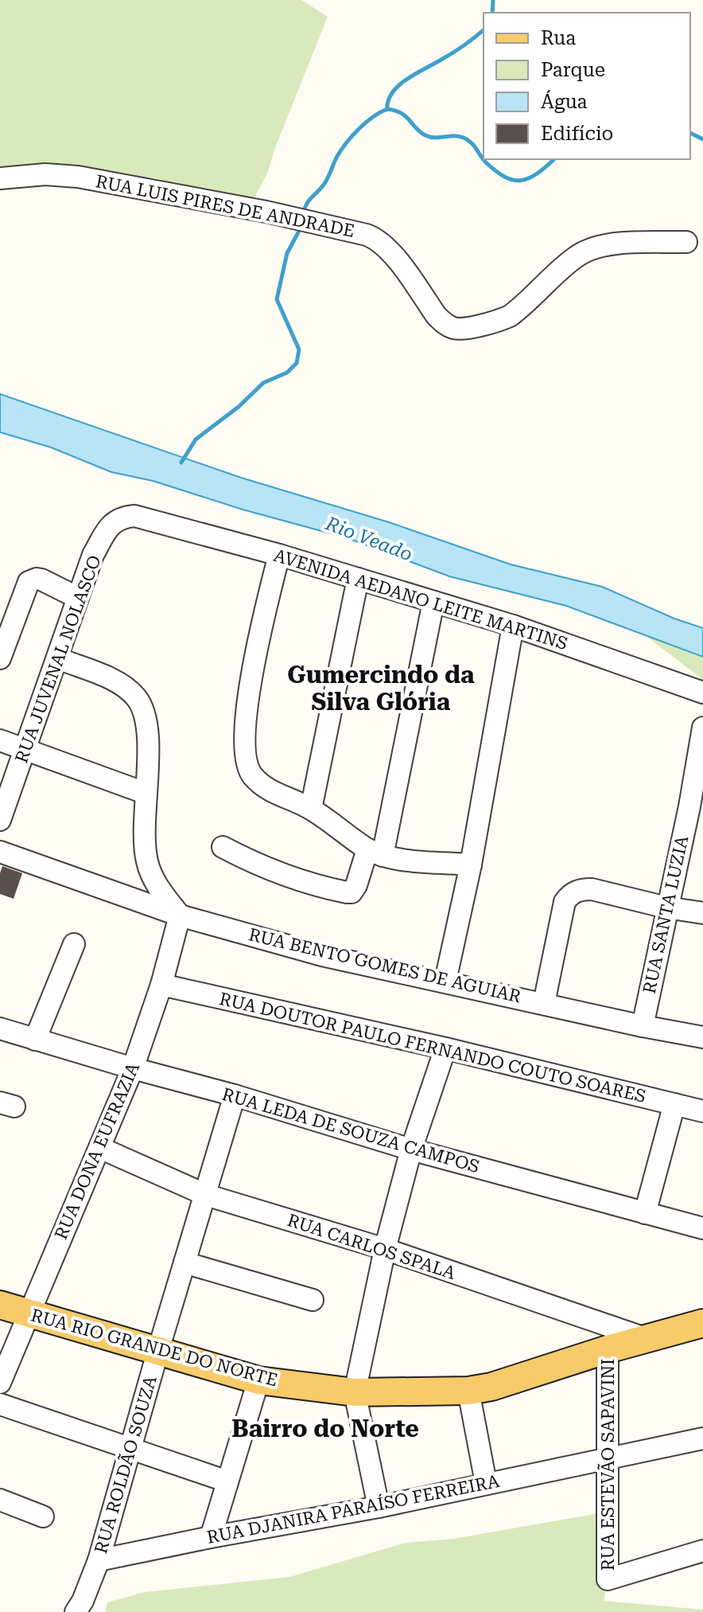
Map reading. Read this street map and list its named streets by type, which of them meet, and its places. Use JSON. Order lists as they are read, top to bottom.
{
  "streets": {
    "main road": ["RUA RIO GRANDE DO NORTE"],
    "street": [
      "RUA LUIS PIRES DE ANDRADE",
      "AVENIDA AEDANO LEITE MARTINS",
      "RUA JUVENAL NOLASCO",
      "RUA SANTA LUZIA",
      "RUA BENTO GOMES DE AGUIAR",
      "RUA DOUTOR PAULO FERNANDO COUTO SOARES",
      "RUA LEDA DE SOUZA CAMPOS",
      "RUA DONA EUFRAZIA",
      "RUA CARLOS SPALA",
      "RUA ROLDÃO SOUZA",
      "RUA ESTEVÃO SAPAVINI",
      "RUA DJANIRA PARAÍSO FERREIRA"
    ]
  },
  "crossings": [
    ["AVENIDA AEDANO LEITE MARTINS", "RUA JUVENAL NOLASCO"],
    ["RUA SANTA LUZIA", "RUA BENTO GOMES DE AGUIAR"],
    ["RUA BENTO GOMES DE AGUIAR", "RUA DONA EUFRAZIA"],
    ["RUA DOUTOR PAULO FERNANDO COUTO SOARES", "RUA DONA EUFRAZIA"],
    ["RUA LEDA DE SOUZA CAMPOS", "RUA DONA EUFRAZIA"],
    ["RUA LEDA DE SOUZA CAMPOS", "RUA ROLDÃO SOUZA"],
    ["RUA DONA EUFRAZIA", "RUA CARLOS SPALA"],
    ["RUA DONA EUFRAZIA", "RUA RIO GRANDE DO NORTE"],
    ["RUA CARLOS SPALA", "RUA RIO GRANDE DO NORTE"],
    ["RUA CARLOS SPALA", "RUA ROLDÃO SOUZA"],
    ["RUA RIO GRANDE DO NORTE", "RUA ROLDÃO SOUZA"],
    ["RUA RIO GRANDE DO NORTE", "RUA ESTEVÃO SAPAVINI"],
    ["RUA ROLDÃO SOUZA", "RUA DJANIRA PARAÍSO FERREIRA"],
    ["RUA ESTEVÃO SAPAVINI", "RUA DJANIRA PARAÍSO FERREIRA"]
  ],
  "districts": ["Gumercindo da Silva Glória", "Bairro do Norte"],
  "water": ["Rio Veado"],
  "legend": [
    "Rua",
    "Parque",
    "Água",
    "Edifício"
  ]
}
